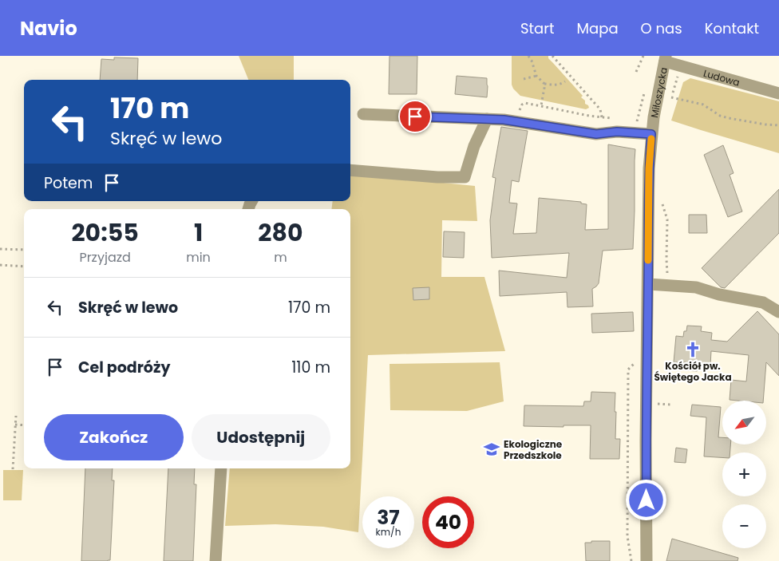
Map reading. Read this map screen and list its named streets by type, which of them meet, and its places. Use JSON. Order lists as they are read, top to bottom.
{
  "streets": {
    "street": ["Ludowa", "Miłoszycka"]
  },
  "crossings": [
    ["Ludowa", "Miłoszycka"]
  ],
  "places": {
    "church": ["Kościół pw. Świętego Jacka"],
    "school or university": ["Ekologiczne Przedszkole"]
  },
  "north": "bottom left",
  "page": {
    "header": "Navio",
    "nav": [
      "Start",
      "Mapa",
      "O nas",
      "Kontakt"
    ],
    "turn": ["170 m", "Skręć w lewo"],
    "then": "Potem",
    "eta": [
      "20:55",
      "Przyjazd",
      "1",
      "min",
      "280",
      "m"
    ],
    "list": [
      {
        "name": "Skręć w lewo",
        "value": "170 m"
      },
      {
        "name": "Cel podróży",
        "value": "110 m"
      }
    ],
    "map_buttons": ["+", "−"],
    "buttons": ["Zakończ", "Udostępnij"],
    "speed": "37 km/h",
    "limit": "40"
  }
}
